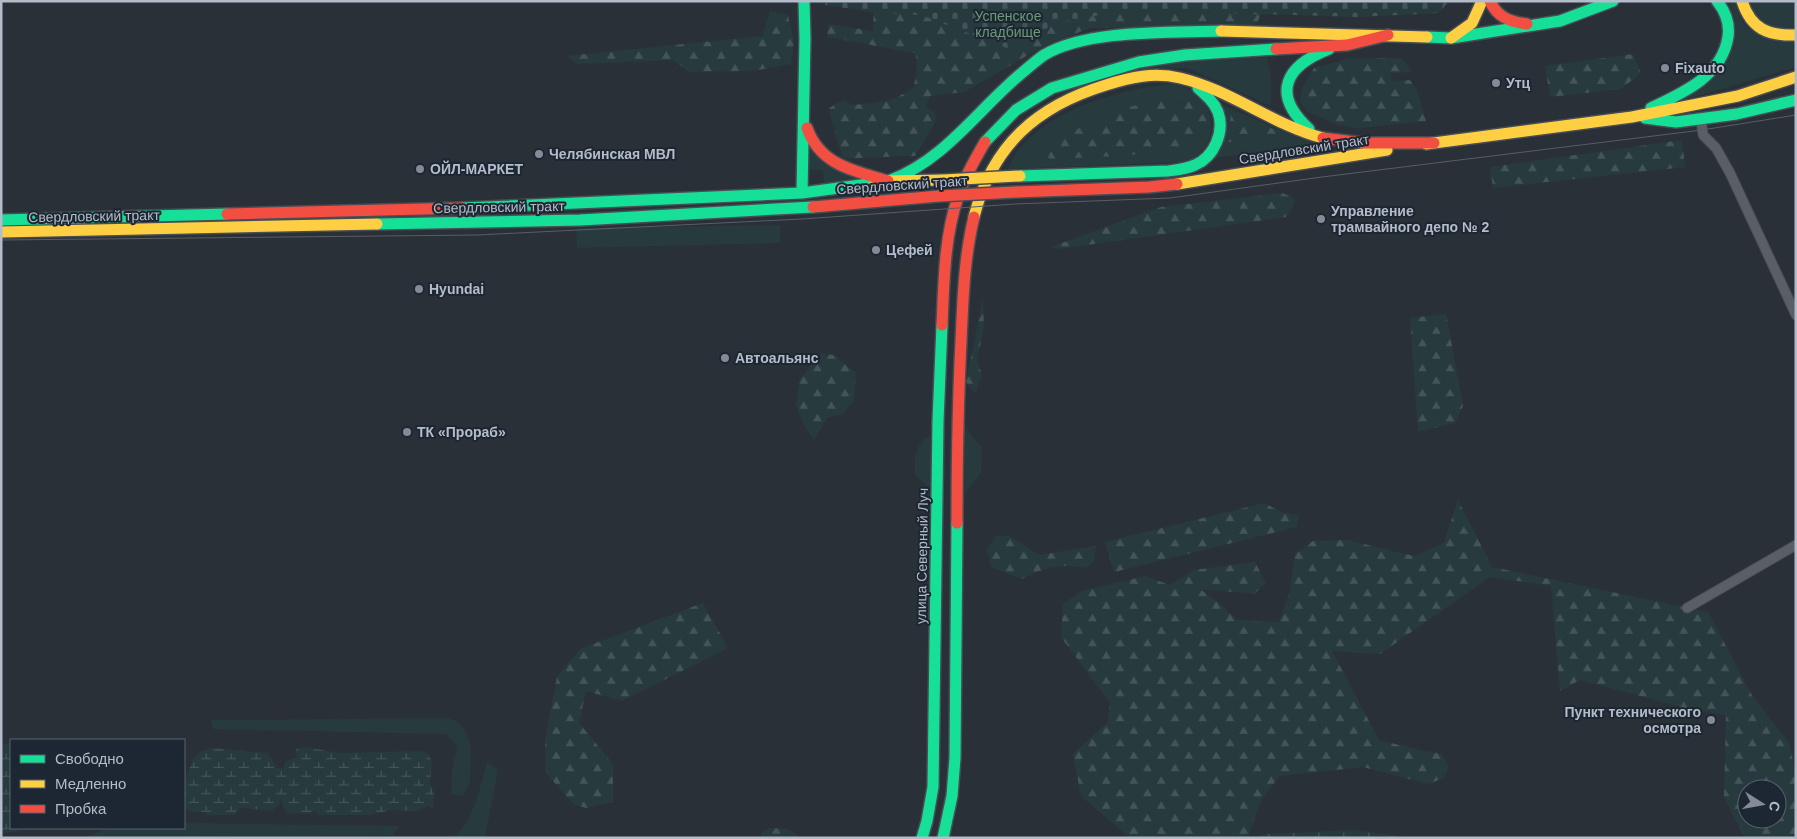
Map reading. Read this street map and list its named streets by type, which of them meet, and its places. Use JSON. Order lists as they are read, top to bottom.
{
  "streets": {
    "main road": ["Свердловский тракт", "улица Северный Луч"]
  },
  "crossings": [
    ["Свердловский тракт", "улица Северный Луч"]
  ],
  "parks": ["Успенское кладбище"],
  "places": [
    "Fixauto",
    "Утц",
    "Челябинская МВЛ",
    "ОЙЛ-МАРКЕТ",
    "Управление трамвайного депо № 2",
    "Цефей",
    "Hyundai",
    "Автоальянс",
    "ТК «Прораб»",
    "Пункт технического осмотра"
  ],
  "legend": ["Свободно", "Медленно", "Пробка"],
  "north": "right"
}
